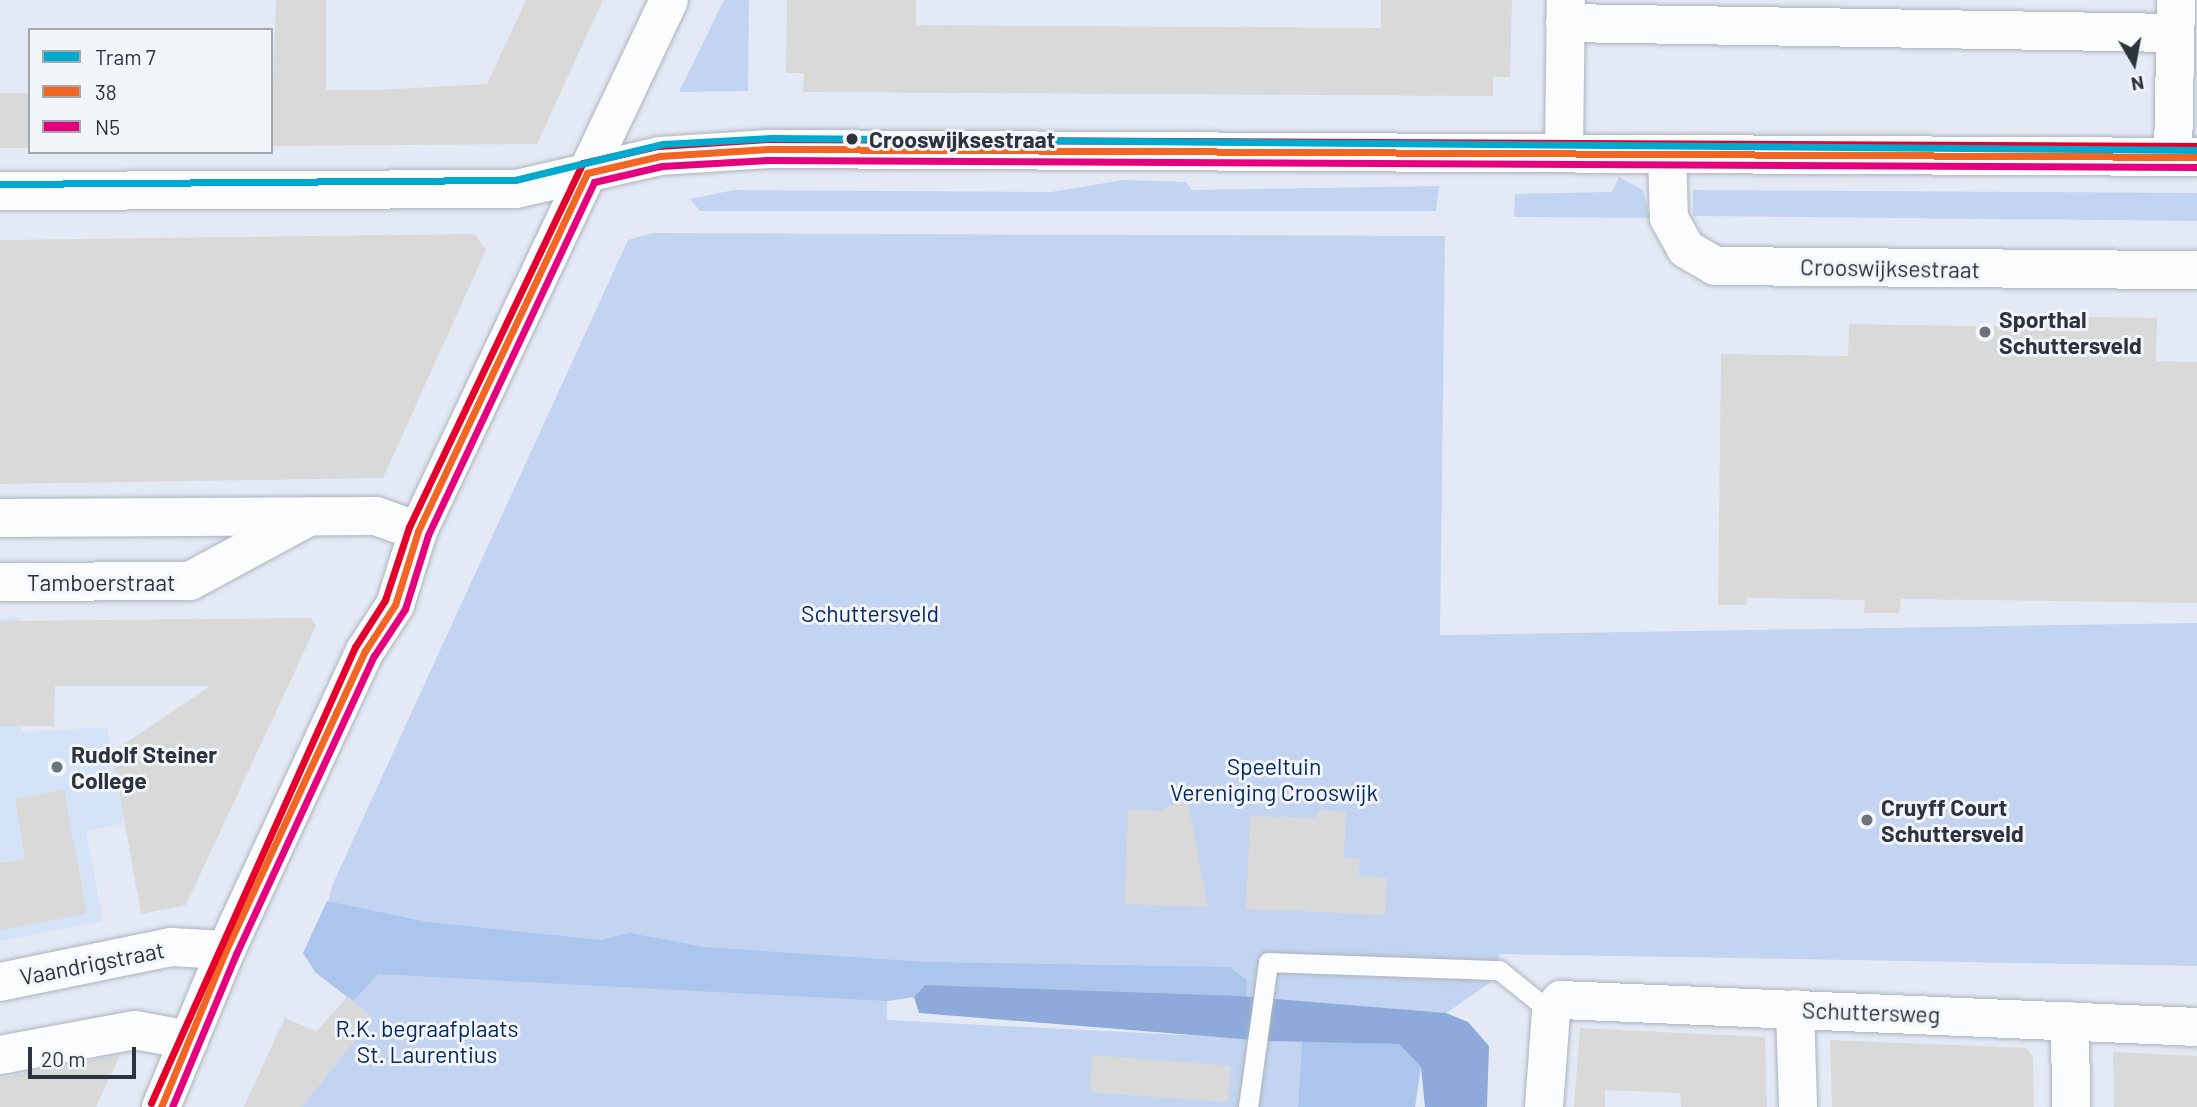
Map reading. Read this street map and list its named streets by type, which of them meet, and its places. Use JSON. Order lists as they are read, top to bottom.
{
  "streets": {
    "street": [
      "Crooswijksestraat",
      "Tamboerstraat",
      "Vaandrigstraat",
      "Schuttersweg"
    ]
  },
  "parks": ["Schuttersveld", "Speeltuin Vereniging Crooswijk", "R.K. begraafplaats St. Laurentius"],
  "places": [
    "Crooswijksestraat",
    "Sporthal Schuttersveld",
    "Rudolf Steiner College",
    "Cruyff Court Schuttersveld"
  ],
  "lines": ["tram line 7", "transit line 38", "transit line N5"],
  "legend": ["Tram 7", "38", "N5"],
  "scale_bar": "20 m",
  "north": "bottom"
}
